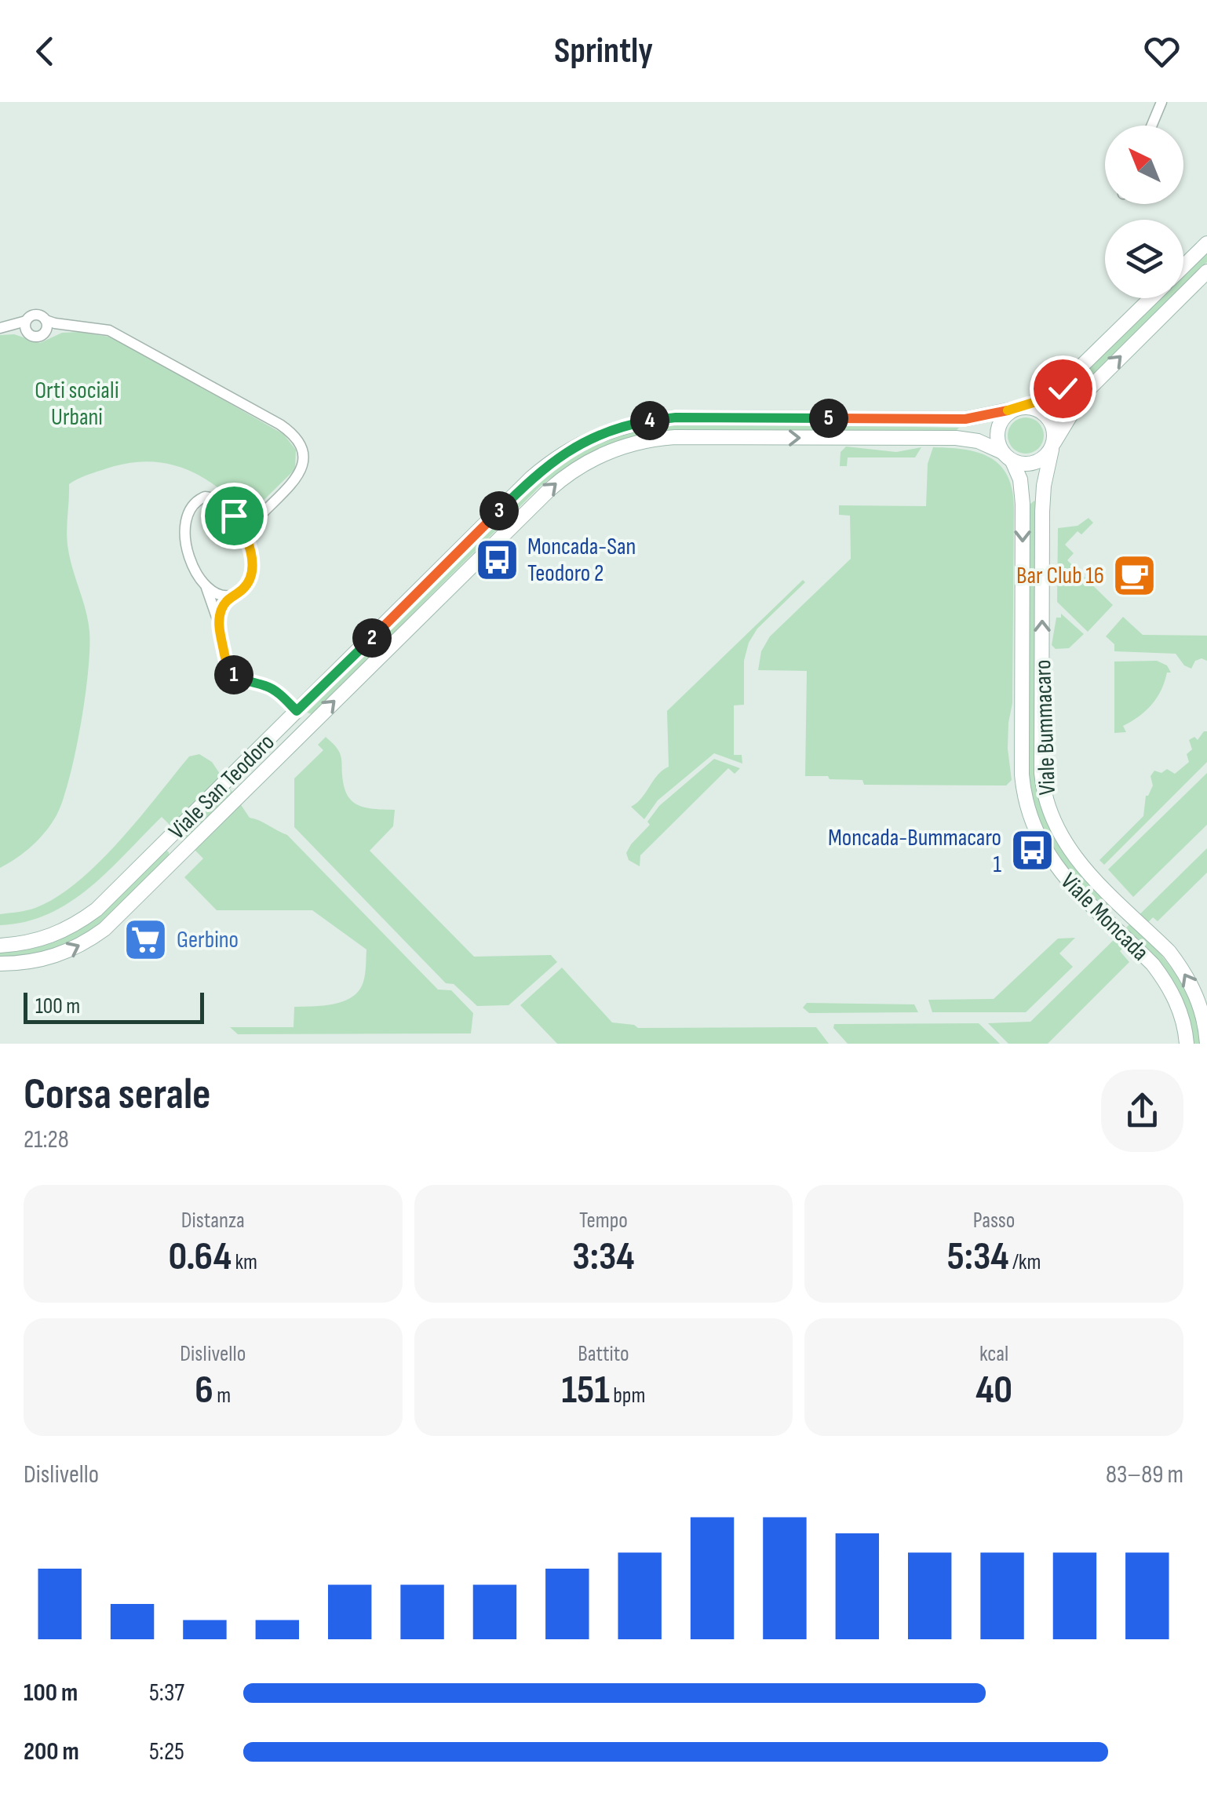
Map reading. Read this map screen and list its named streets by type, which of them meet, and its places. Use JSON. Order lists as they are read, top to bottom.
{
  "streets": {
    "main road": ["Viale Bummacaro", "Viale San Teodoro", "Viale Moncada"]
  },
  "crossings": [
    ["Viale Bummacaro", "Viale San Teodoro"],
    ["Viale Bummacaro", "Viale Moncada"],
    ["Viale San Teodoro", "Viale Moncada"]
  ],
  "one_way": ["Viale Bummacaro", "Viale Moncada"],
  "parks": ["Orti sociali Urbani"],
  "places": {
    "bus stop": ["Moncada-San Teodoro 2", "Moncada-Bummacaro 1"],
    "cafe": ["Bar Club 16"],
    "supermarket": ["Gerbino"]
  },
  "scale_bar": "100 m",
  "north": "top left",
  "page": {
    "header": "Sprintly",
    "pins": [
      "5",
      "4",
      "3",
      "2",
      "1"
    ],
    "scale": "100 m",
    "heading": ["Corsa serale", "21:28"],
    "stats": [
      ["Distanza", "0.64 km"],
      ["Tempo", "3:34"],
      ["Passo", "5:34 /km"],
      ["Dislivello", "6 m"],
      ["Battito", "151 bpm"],
      ["kcal", "40"]
    ],
    "chart": ["Dislivello", "83–89 m"],
    "list": [
      {
        "name": "100 m",
        "note": "5:37"
      },
      {
        "name": "200 m",
        "note": "5:25"
      }
    ]
  }
}
